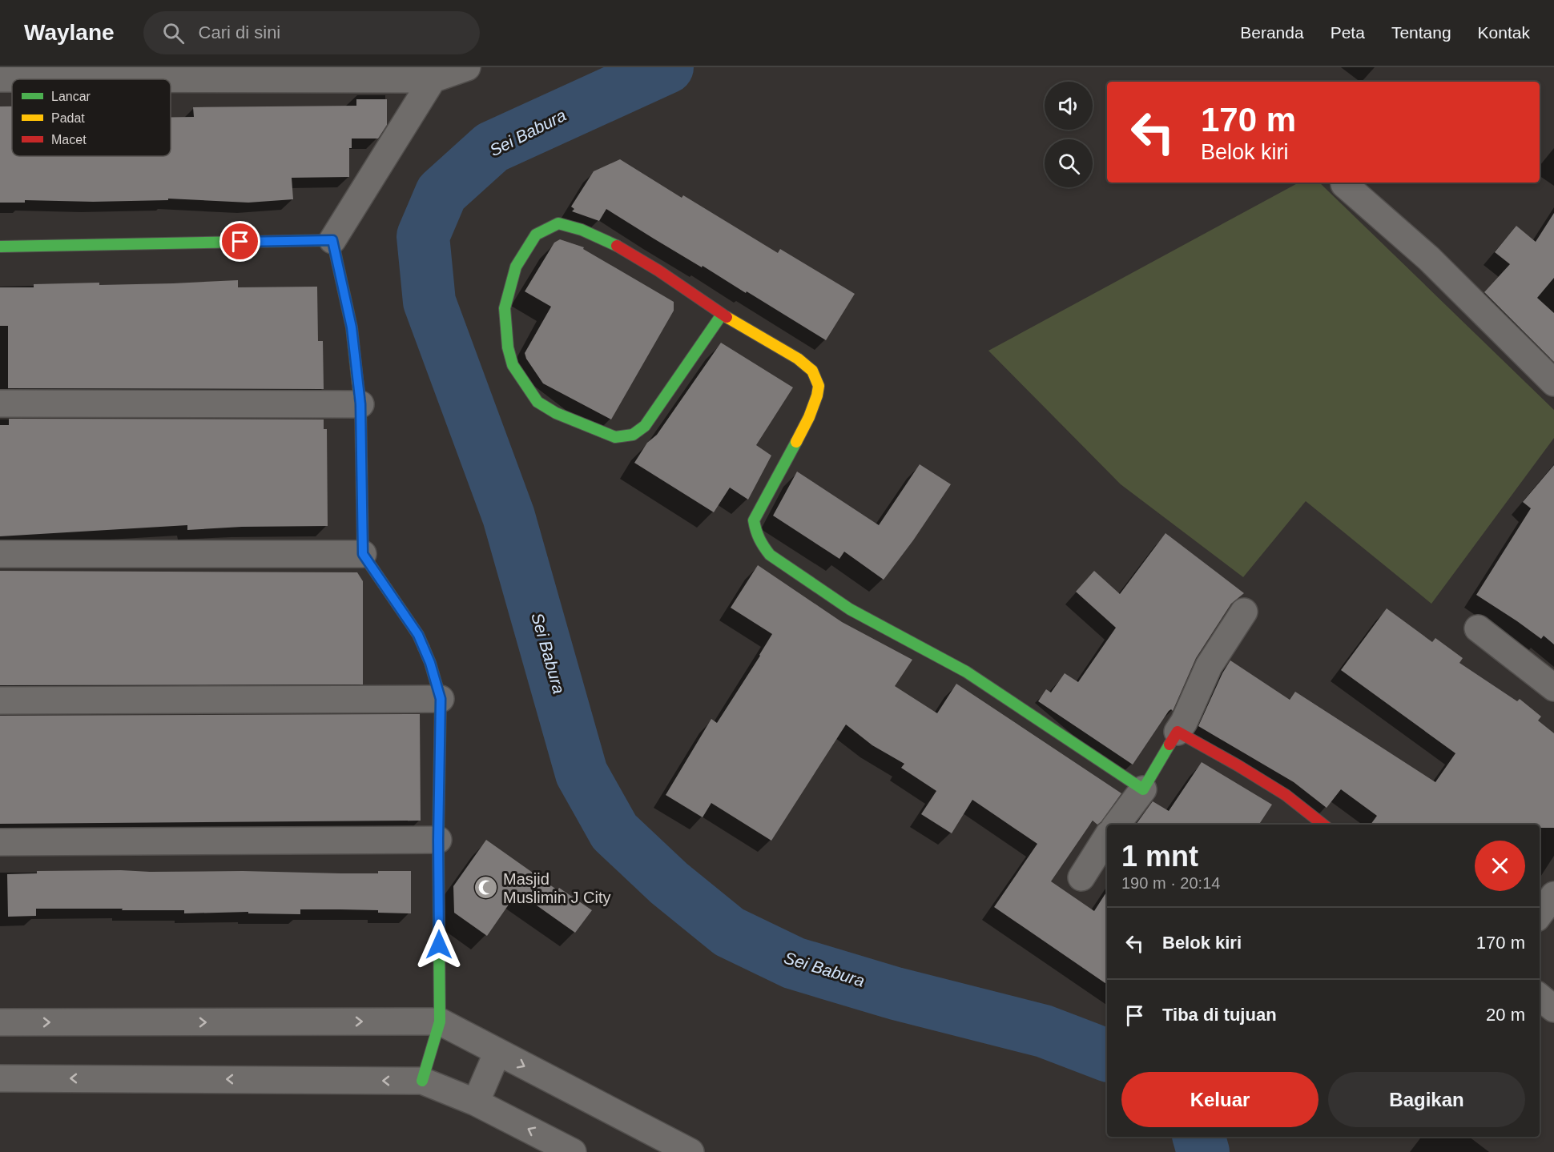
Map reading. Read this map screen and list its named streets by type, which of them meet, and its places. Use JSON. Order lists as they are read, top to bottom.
{
  "water": ["Sei Babura"],
  "places": {
    "mosque": ["Masjid Muslimin J City"]
  },
  "legend": ["Lancar", "Padat", "Macet"],
  "page": {
    "header": "Waylane",
    "search": "Cari di sini",
    "nav": [
      "Beranda",
      "Peta",
      "Tentang",
      "Kontak"
    ],
    "turn": ["170 m", "Belok kiri"],
    "heading": ["1 mnt", "190 m · 20:14"],
    "list": [
      {
        "name": "Belok kiri",
        "value": "170 m"
      },
      {
        "name": "Tiba di tujuan",
        "value": "20 m"
      }
    ],
    "buttons": ["Keluar", "Bagikan"]
  }
}
